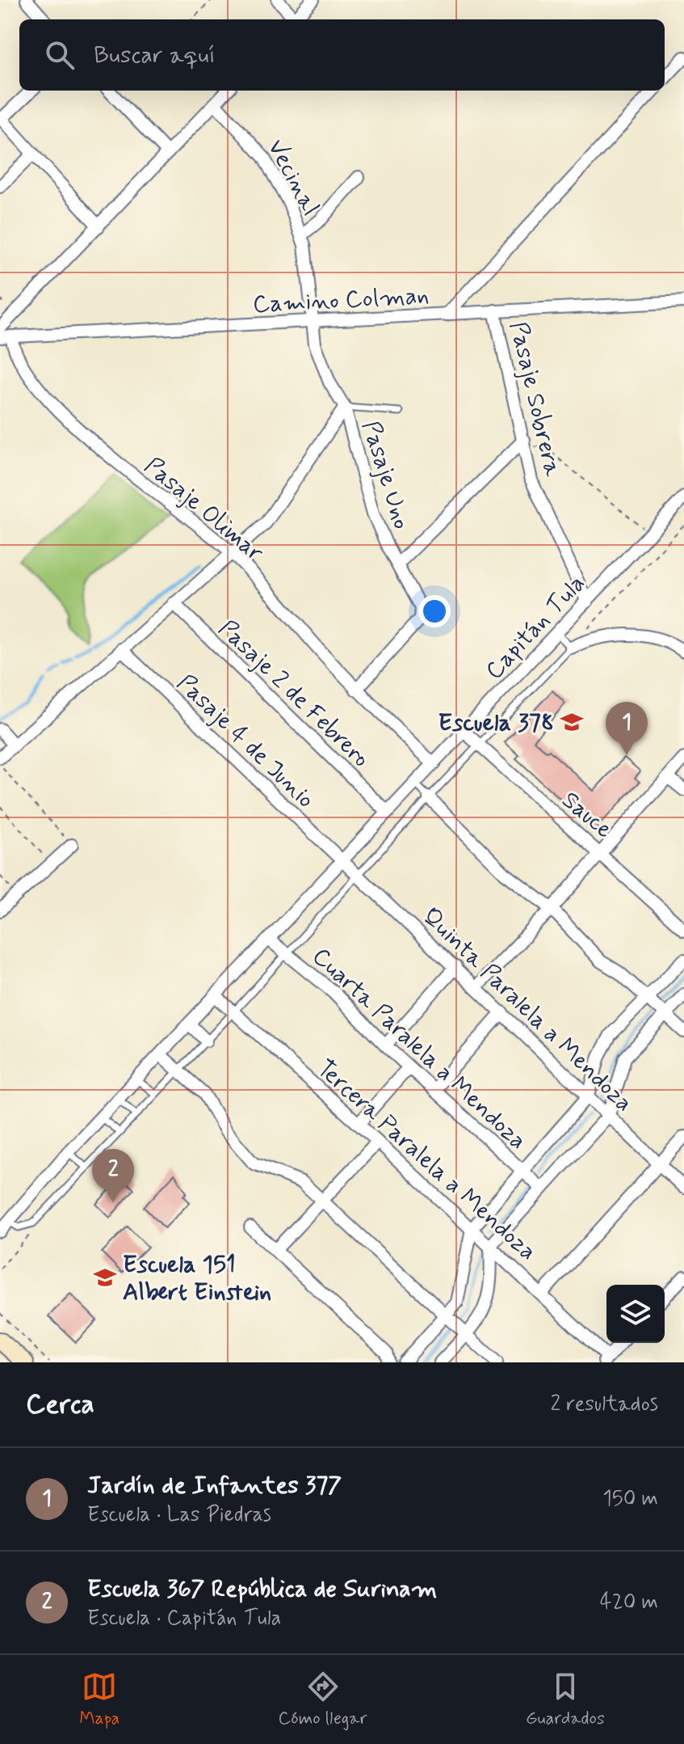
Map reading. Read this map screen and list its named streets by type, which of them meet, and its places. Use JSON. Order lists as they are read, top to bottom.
{
  "streets": {
    "street": [
      "Vecinal",
      "Camino Colman",
      "Pasaje Sobrera",
      "Pasaje Uno",
      "Pasaje Olimar",
      "Capitán Tula",
      "Pasaje 2 de Febrero",
      "Pasaje 4 de Junio",
      "Sauce",
      "Quinta Paralela a Mendoza",
      "Cuarta Paralela a Mendoza",
      "Tercera Paralela a Mendoza"
    ]
  },
  "crossings": [
    ["Vecinal", "Camino Colman"],
    ["Vecinal", "Pasaje Uno"],
    ["Camino Colman", "Pasaje Sobrera"],
    ["Camino Colman", "Pasaje Uno"],
    ["Camino Colman", "Pasaje Olimar"],
    ["Pasaje Sobrera", "Capitán Tula"],
    ["Pasaje Uno", "Pasaje Olimar"],
    ["Pasaje Olimar", "Capitán Tula"],
    ["Capitán Tula", "Pasaje 2 de Febrero"],
    ["Capitán Tula", "Pasaje 4 de Junio"],
    ["Capitán Tula", "Sauce"],
    ["Capitán Tula", "Quinta Paralela a Mendoza"],
    ["Capitán Tula", "Cuarta Paralela a Mendoza"],
    ["Capitán Tula", "Tercera Paralela a Mendoza"],
    ["Pasaje 4 de Junio", "Quinta Paralela a Mendoza"]
  ],
  "places": {
    "school or university": ["Escuela 378", "Escuela 151 Albert Einstein"]
  },
  "page": {
    "search": "Buscar aquí",
    "pins": ["1", "2"],
    "heading": ["Cerca", "2 resultados"],
    "list": [
      {
        "mark": "1",
        "name": "Jardín de Infantes 377",
        "note": "Escuela · Las Piedras",
        "value": "150 m"
      },
      {
        "mark": "2",
        "name": "Escuela 367 República de Surinam",
        "note": "Escuela · Capitán Tula",
        "value": "420 m"
      }
    ],
    "nav": ["Mapa", "Cómo llegar", "Guardados"]
  }
}
